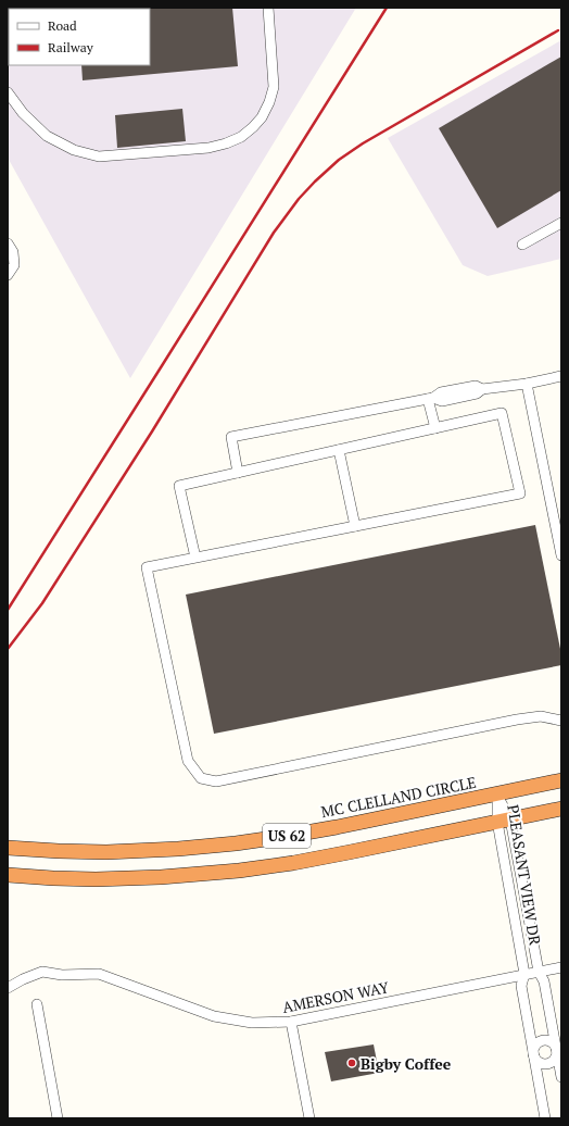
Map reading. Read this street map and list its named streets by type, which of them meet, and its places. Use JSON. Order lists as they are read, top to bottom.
{
  "streets": {
    "highway": ["MC CLELLAND CIRCLE", "US 62"],
    "street": ["PLEASANT VIEW DR", "AMERSON WAY"]
  },
  "crossings": [
    ["MC CLELLAND CIRCLE", "PLEASANT VIEW DR"],
    ["US 62", "PLEASANT VIEW DR"],
    ["PLEASANT VIEW DR", "AMERSON WAY"]
  ],
  "places": ["Bigby Coffee"],
  "legend": ["Road", "Railway"]
}
